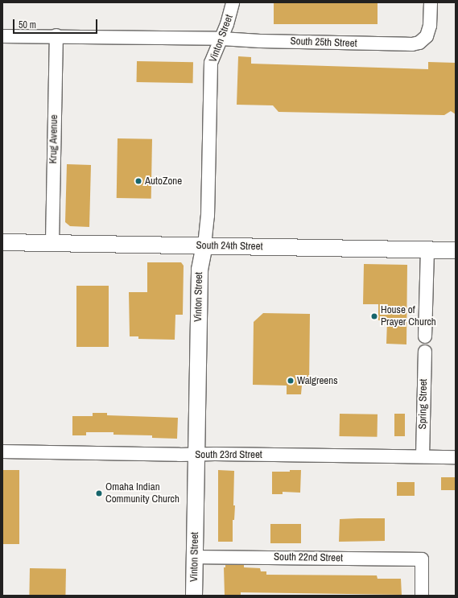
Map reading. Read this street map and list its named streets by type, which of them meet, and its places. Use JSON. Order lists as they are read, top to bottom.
{
  "streets": {
    "main road": ["Vinton Street", "South 24th Street"],
    "street": [
      "South 25th Street",
      "Krug Avenue",
      "Spring Street",
      "South 23rd Street",
      "South 22nd Street"
    ]
  },
  "crossings": [
    ["Vinton Street", "South 25th Street"],
    ["Vinton Street", "South 24th Street"],
    ["Vinton Street", "South 23rd Street"],
    ["Vinton Street", "South 22nd Street"],
    ["South 25th Street", "Krug Avenue"],
    ["Krug Avenue", "South 24th Street"],
    ["Spring Street", "South 23rd Street"]
  ],
  "places": [
    "AutoZone",
    "House of Prayer Church",
    "Walgreens",
    "Omaha Indian Community Church"
  ],
  "scale_bar": "50 m"
}
